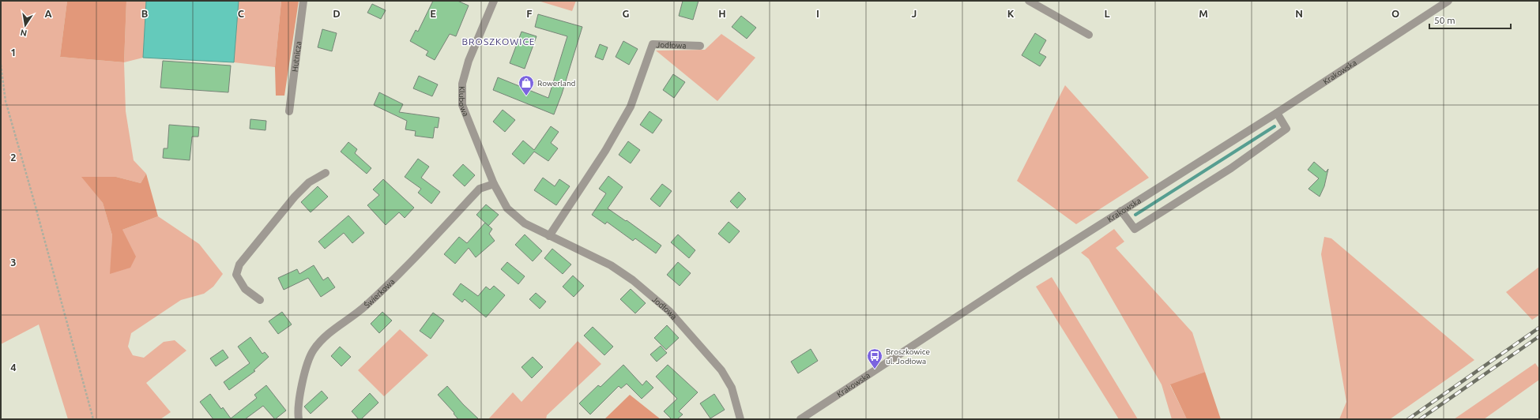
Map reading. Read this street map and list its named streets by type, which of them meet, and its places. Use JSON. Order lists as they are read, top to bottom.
{
  "streets": {
    "street": [
      "Jodłowa",
      "Hutnicza",
      "Krakowska",
      "Klubowa",
      "Świerkowa"
    ]
  },
  "crossings": [
    ["Jodłowa", "Klubowa"],
    ["Jodłowa", "Świerkowa"],
    ["Klubowa", "Świerkowa"]
  ],
  "districts": ["BROSZKOWICE"],
  "places": {
    "shop": ["Rowerland"],
    "bus stop": ["Broszkowice ul. Jodłowa"]
  },
  "scale_bar": "50 m",
  "north": "bottom",
  "grid": {
    "columns": [
      "A",
      "B",
      "C",
      "D",
      "E",
      "F",
      "G",
      "H",
      "I",
      "J",
      "K",
      "L",
      "M",
      "N",
      "O"
    ],
    "rows": [
      "1",
      "2",
      "3",
      "4"
    ]
  }
}
